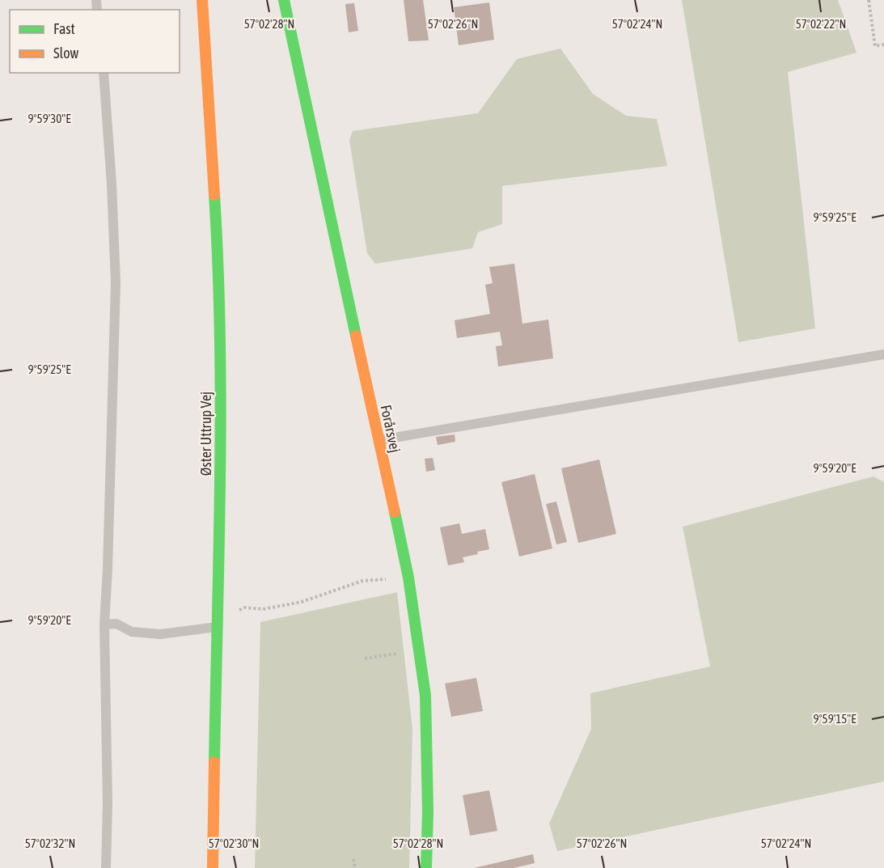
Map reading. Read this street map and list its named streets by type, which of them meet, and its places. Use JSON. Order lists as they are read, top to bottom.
{
  "streets": {
    "street": ["Forårsvej", "Øster Uttrup Vej"]
  },
  "legend": ["Fast", "Slow"],
  "coordinates": [
    "57°02'28\"N",
    "57°02'26\"N",
    "57°02'24\"N",
    "57°02'22\"N",
    "9°59'30\"E",
    "9°59'25\"E",
    "9°59'20\"E",
    "9°59'15\"E",
    "57°02'32\"N",
    "57°02'30\"N"
  ]
}
